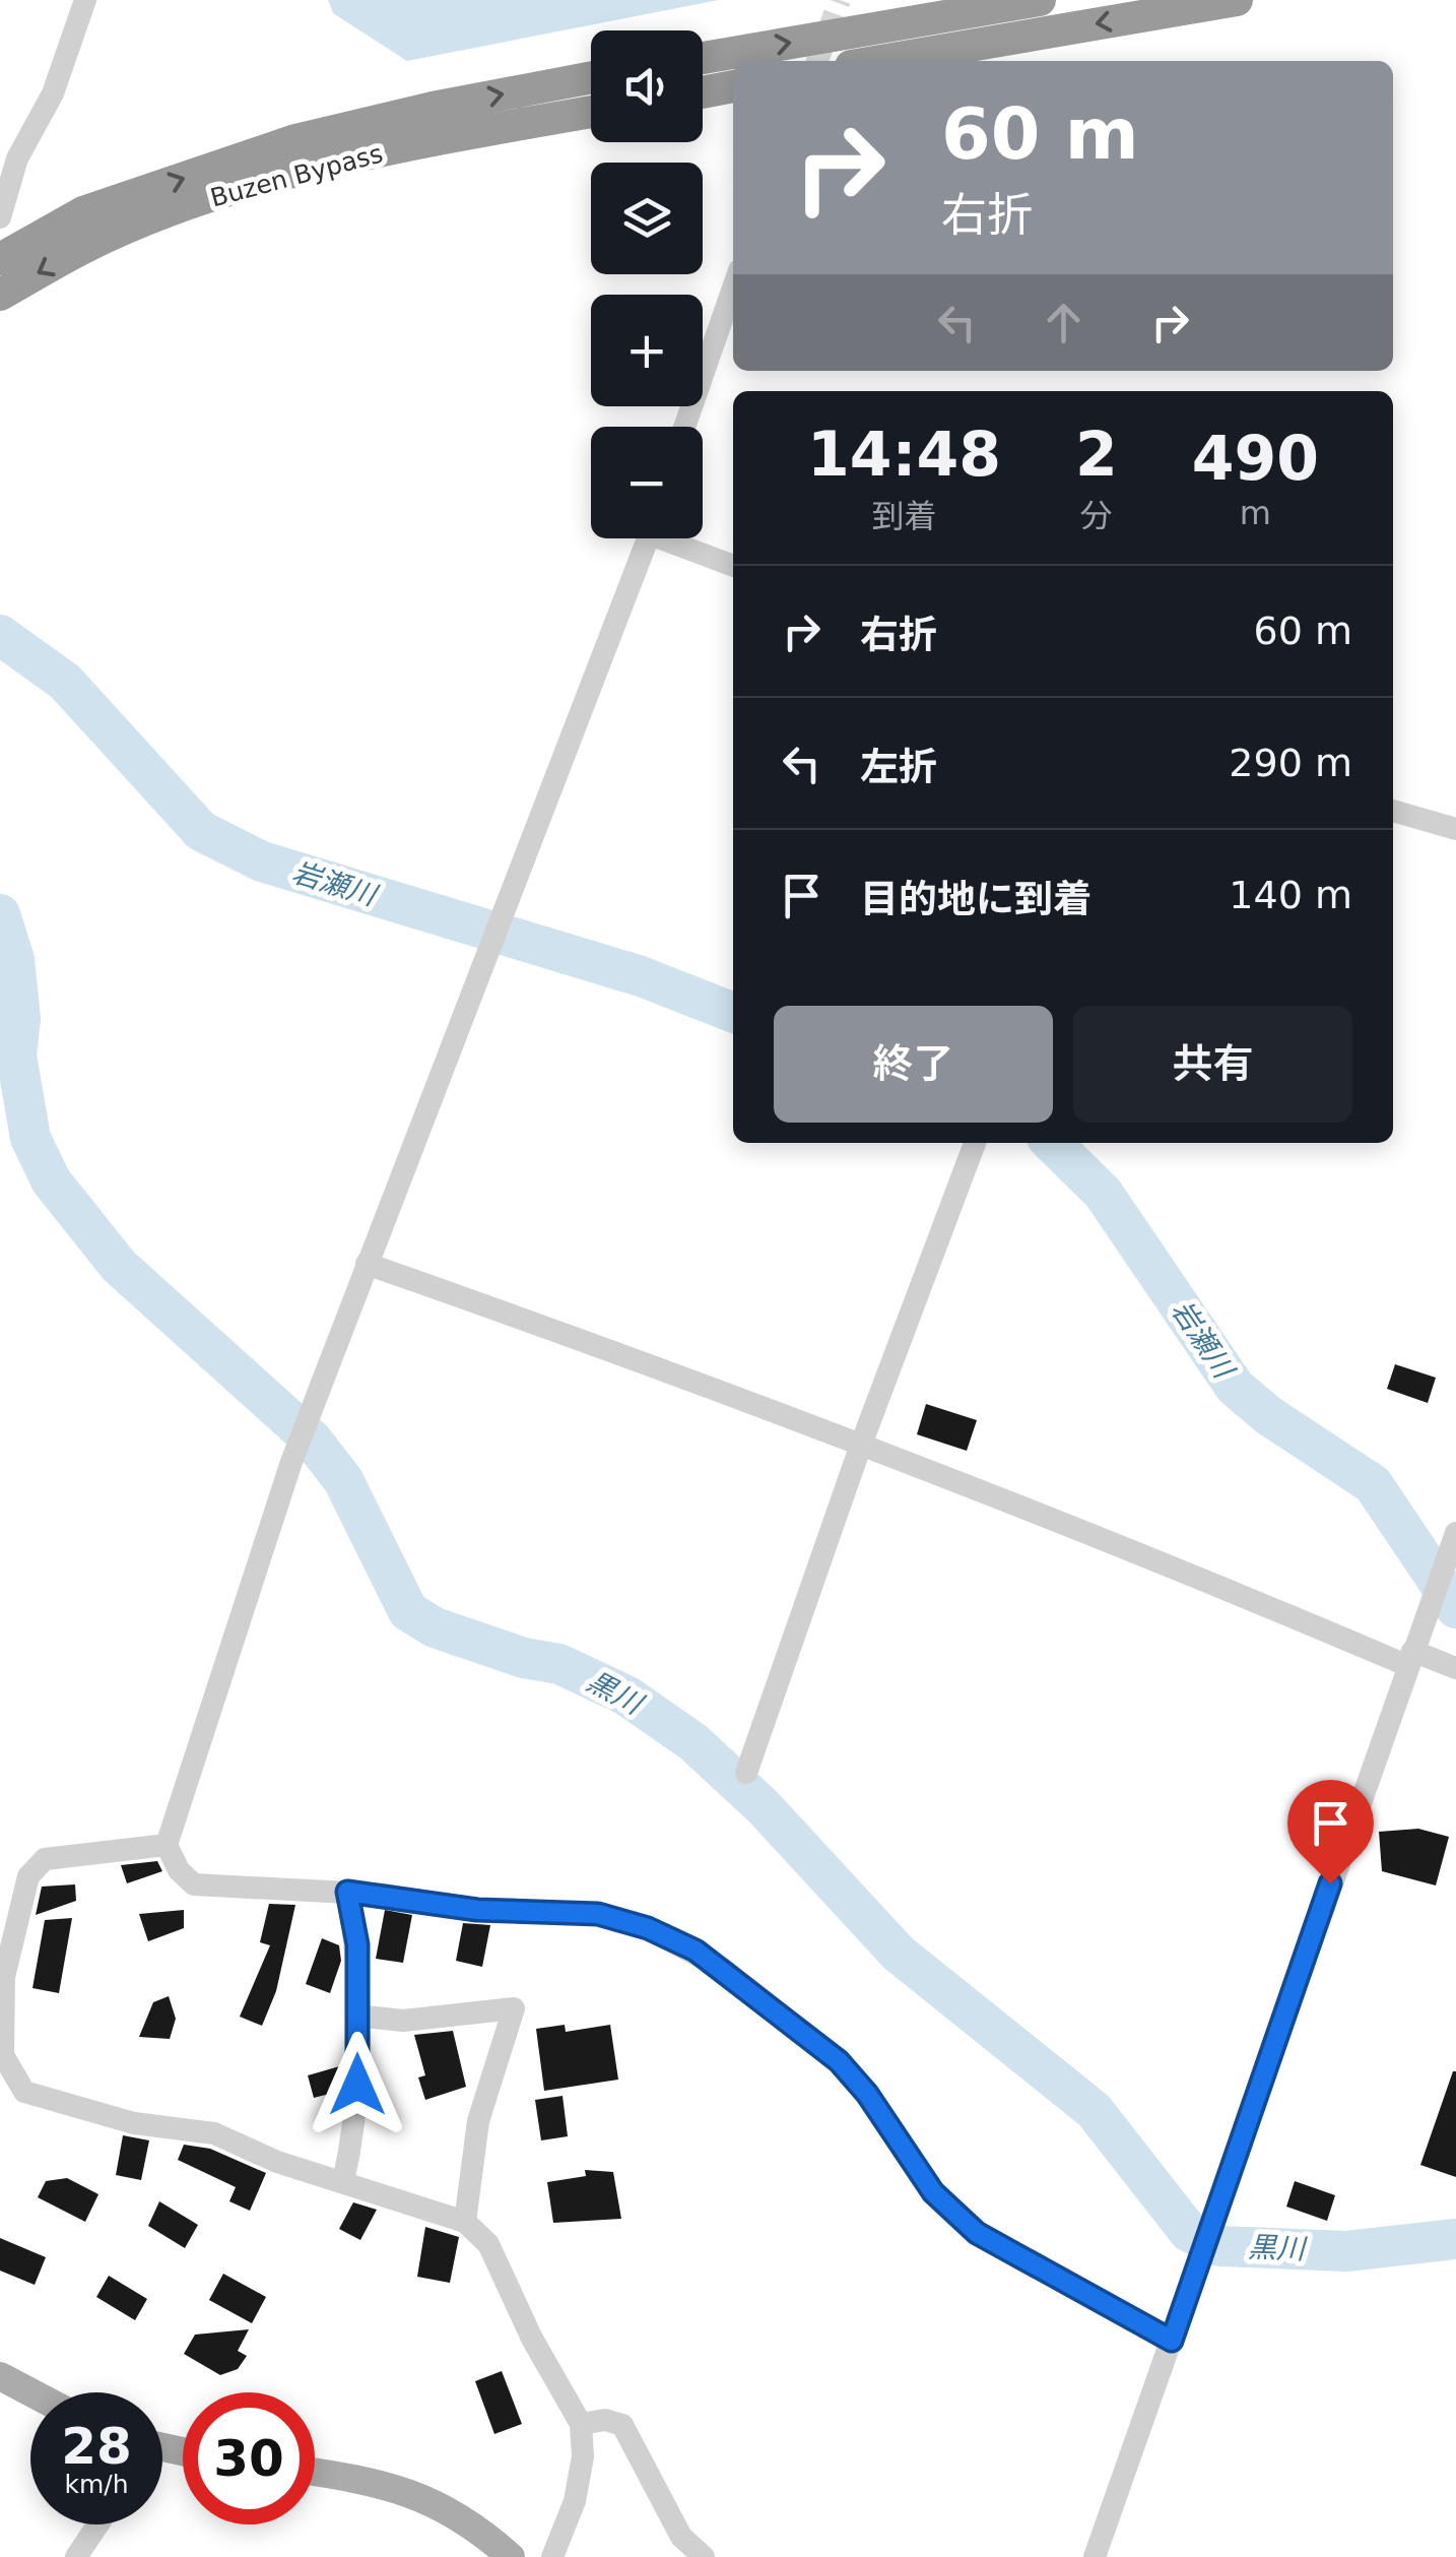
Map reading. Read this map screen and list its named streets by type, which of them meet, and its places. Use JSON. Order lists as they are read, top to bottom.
{
  "streets": {
    "highway": ["Buzen Bypass"]
  },
  "water": ["岩瀬川", "黒川"],
  "page": {
    "map_buttons": ["+", "−"],
    "turn": ["60 m", "右折"],
    "eta": [
      "14:48",
      "到着",
      "2",
      "分",
      "490",
      "m"
    ],
    "list": [
      {
        "name": "右折",
        "value": "60 m"
      },
      {
        "name": "左折",
        "value": "290 m"
      },
      {
        "name": "目的地に到着",
        "value": "140 m"
      }
    ],
    "buttons": ["終了", "共有"],
    "speed": "28 km/h",
    "limit": "30"
  }
}
